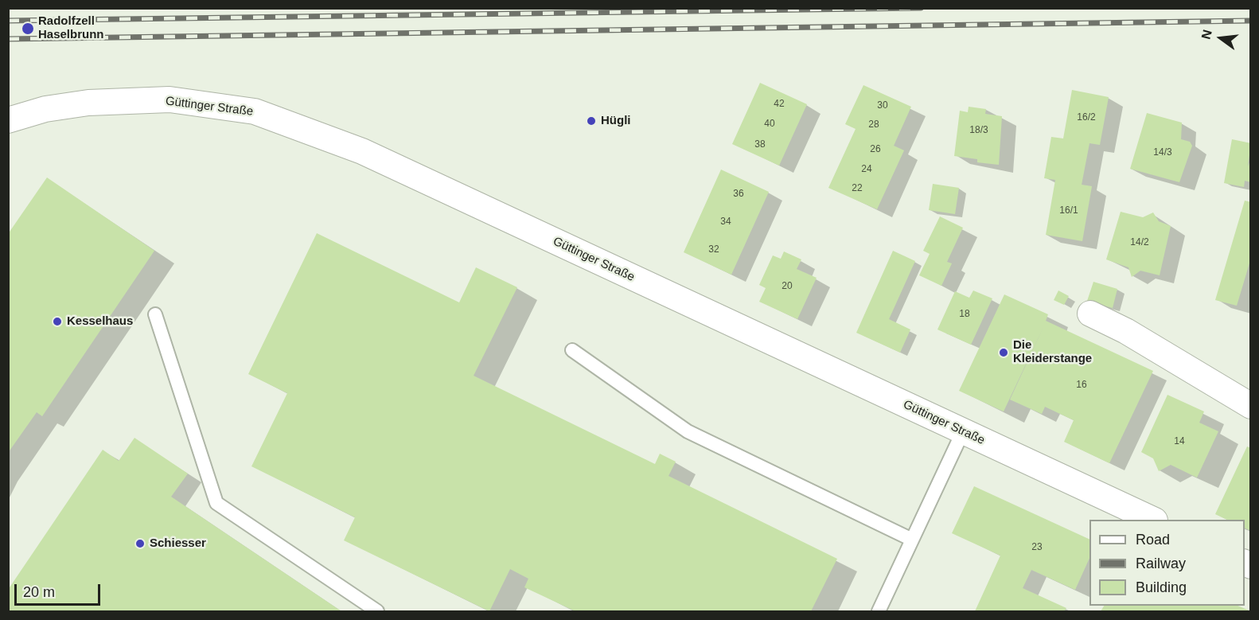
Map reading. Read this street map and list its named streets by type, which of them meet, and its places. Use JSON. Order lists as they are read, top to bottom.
{
  "streets": {
    "street": ["Güttinger Straße"]
  },
  "places": [
    "Radolfzell Haselbrunn",
    "Hügli",
    "Kesselhaus",
    "Die Kleiderstange",
    "Schiesser"
  ],
  "house_numbers": [
    "42",
    "30",
    "16/2",
    "40",
    "28",
    "18/3",
    "38",
    "26",
    "14/3",
    "24",
    "22",
    "36",
    "16/1",
    "34",
    "14/2",
    "32",
    "20",
    "18",
    "16",
    "14",
    "23"
  ],
  "legend": ["Road", "Railway", "Building"],
  "scale_bar": "20 m",
  "north": "left"
}
